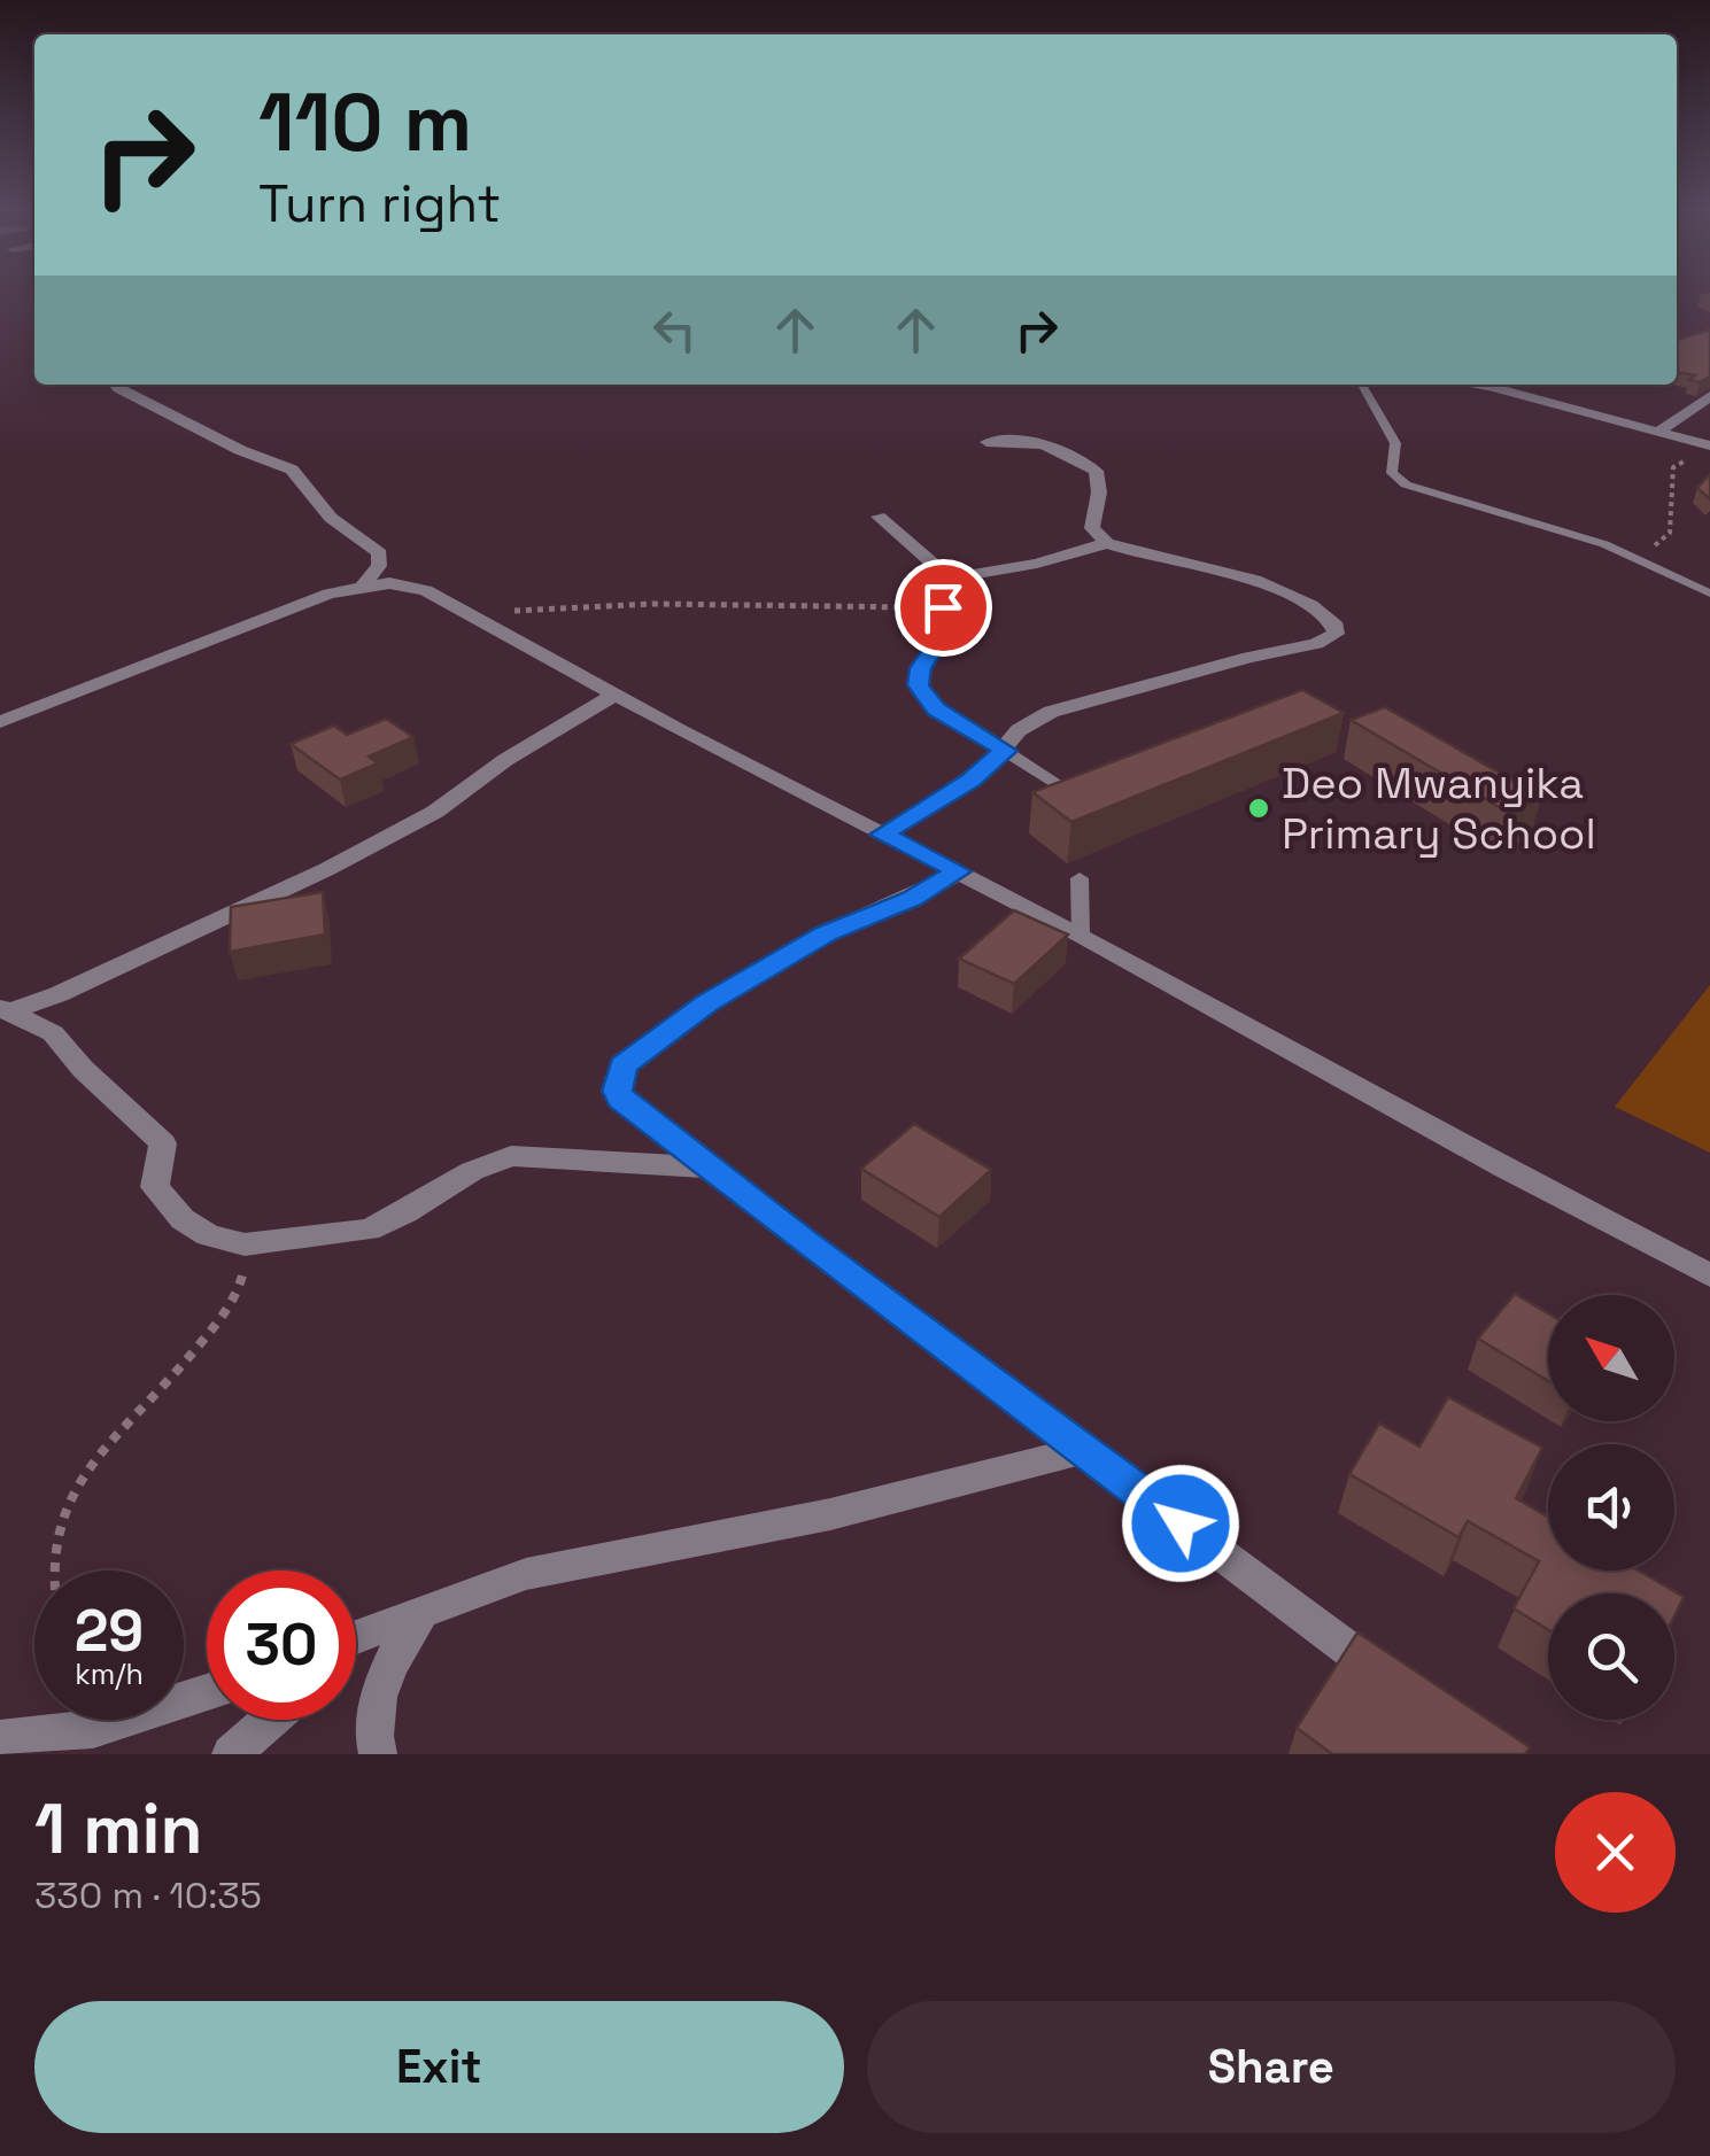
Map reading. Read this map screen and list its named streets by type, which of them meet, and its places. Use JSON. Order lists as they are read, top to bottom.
{
  "places": ["Deo Mwanyika Primary School"],
  "north": "top left",
  "page": {
    "turn": ["110 m", "Turn right"],
    "speed": "29 km/h",
    "limit": "30",
    "heading": ["1 min", "330 m · 10:35"],
    "buttons": ["Exit", "Share"]
  }
}
